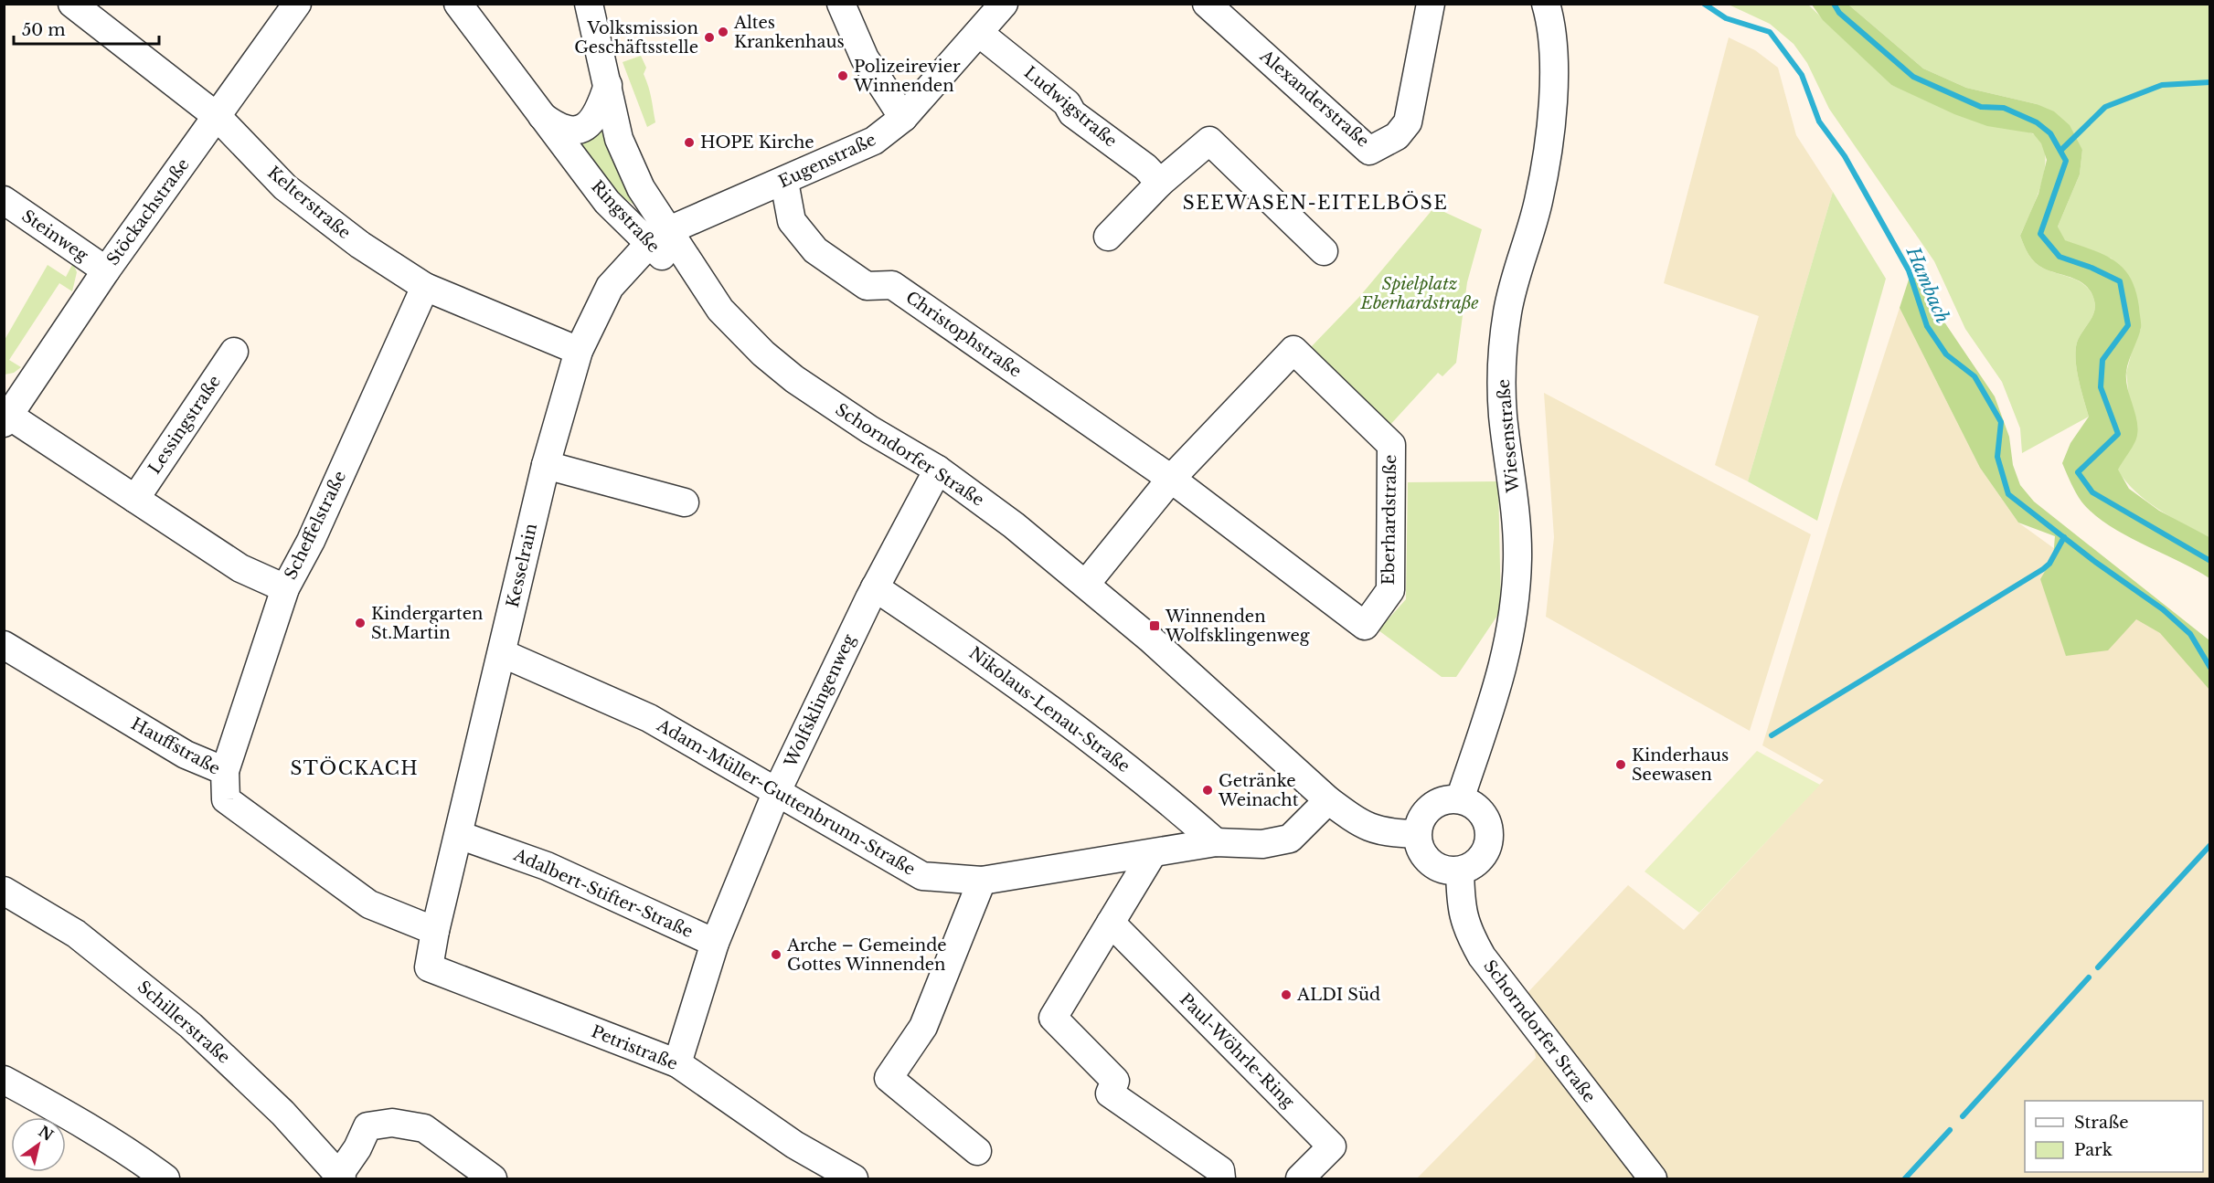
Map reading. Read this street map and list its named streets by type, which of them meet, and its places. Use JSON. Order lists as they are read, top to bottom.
{
  "streets": {
    "street": [
      "Alexanderstraße",
      "Ludwigstraße",
      "Eugenstraße",
      "Kelterstraße",
      "Stöckachstraße",
      "Ringstraße",
      "Steinweg",
      "Christophstraße",
      "Lessingstraße",
      "Wiesenstraße",
      "Schorndorfer Straße",
      "Eberhardstraße",
      "Scheffelstraße",
      "Kesselrain",
      "Wolfsklingenweg",
      "Nikolaus-Lenau-Straße",
      "Hauffstraße",
      "Adam-Müller-Guttenbrunn-Straße",
      "Adalbert-Stifter-Straße",
      "Schillerstraße",
      "Petristraße",
      "Paul-Wöhrle-Ring"
    ]
  },
  "crossings": [
    ["Ludwigstraße", "Eugenstraße"],
    ["Eugenstraße", "Ringstraße"],
    ["Eugenstraße", "Christophstraße"],
    ["Eugenstraße", "Schorndorfer Straße"],
    ["Eugenstraße", "Kesselrain"],
    ["Kelterstraße", "Stöckachstraße"],
    ["Kelterstraße", "Scheffelstraße"],
    ["Kelterstraße", "Kesselrain"],
    ["Stöckachstraße", "Steinweg"],
    ["Ringstraße", "Schorndorfer Straße"],
    ["Ringstraße", "Kesselrain"],
    ["Christophstraße", "Eberhardstraße"],
    ["Wiesenstraße", "Schorndorfer Straße"],
    ["Schorndorfer Straße", "Eberhardstraße"],
    ["Schorndorfer Straße", "Kesselrain"],
    ["Schorndorfer Straße", "Wolfsklingenweg"],
    ["Schorndorfer Straße", "Adam-Müller-Guttenbrunn-Straße"],
    ["Scheffelstraße", "Hauffstraße"],
    ["Kesselrain", "Hauffstraße"],
    ["Kesselrain", "Adam-Müller-Guttenbrunn-Straße"],
    ["Kesselrain", "Adalbert-Stifter-Straße"],
    ["Kesselrain", "Petristraße"],
    ["Wolfsklingenweg", "Nikolaus-Lenau-Straße"],
    ["Wolfsklingenweg", "Adam-Müller-Guttenbrunn-Straße"],
    ["Wolfsklingenweg", "Adalbert-Stifter-Straße"],
    ["Wolfsklingenweg", "Petristraße"],
    ["Nikolaus-Lenau-Straße", "Adam-Müller-Guttenbrunn-Straße"],
    ["Hauffstraße", "Petristraße"]
  ],
  "districts": ["SEEWASEN-EITELBÖSE", "STÖCKACH"],
  "water": ["Hambach"],
  "parks": ["Spielplatz Eberhardstraße"],
  "places": {
    "other": [
      "Altes Krankenhaus",
      "Volksmission Geschäftsstelle",
      "Polizeirevier Winnenden",
      "HOPE Kirche",
      "Kindergarten St.Martin",
      "Kinderhaus Seewasen",
      "Getränke Weinacht",
      "Arche – Gemeinde Gottes Winnenden",
      "ALDI Süd"
    ],
    "transit": ["Winnenden Wolfsklingenweg"]
  },
  "legend": ["Straße", "Park"],
  "scale_bar": "50 m",
  "north": "top right"
}
